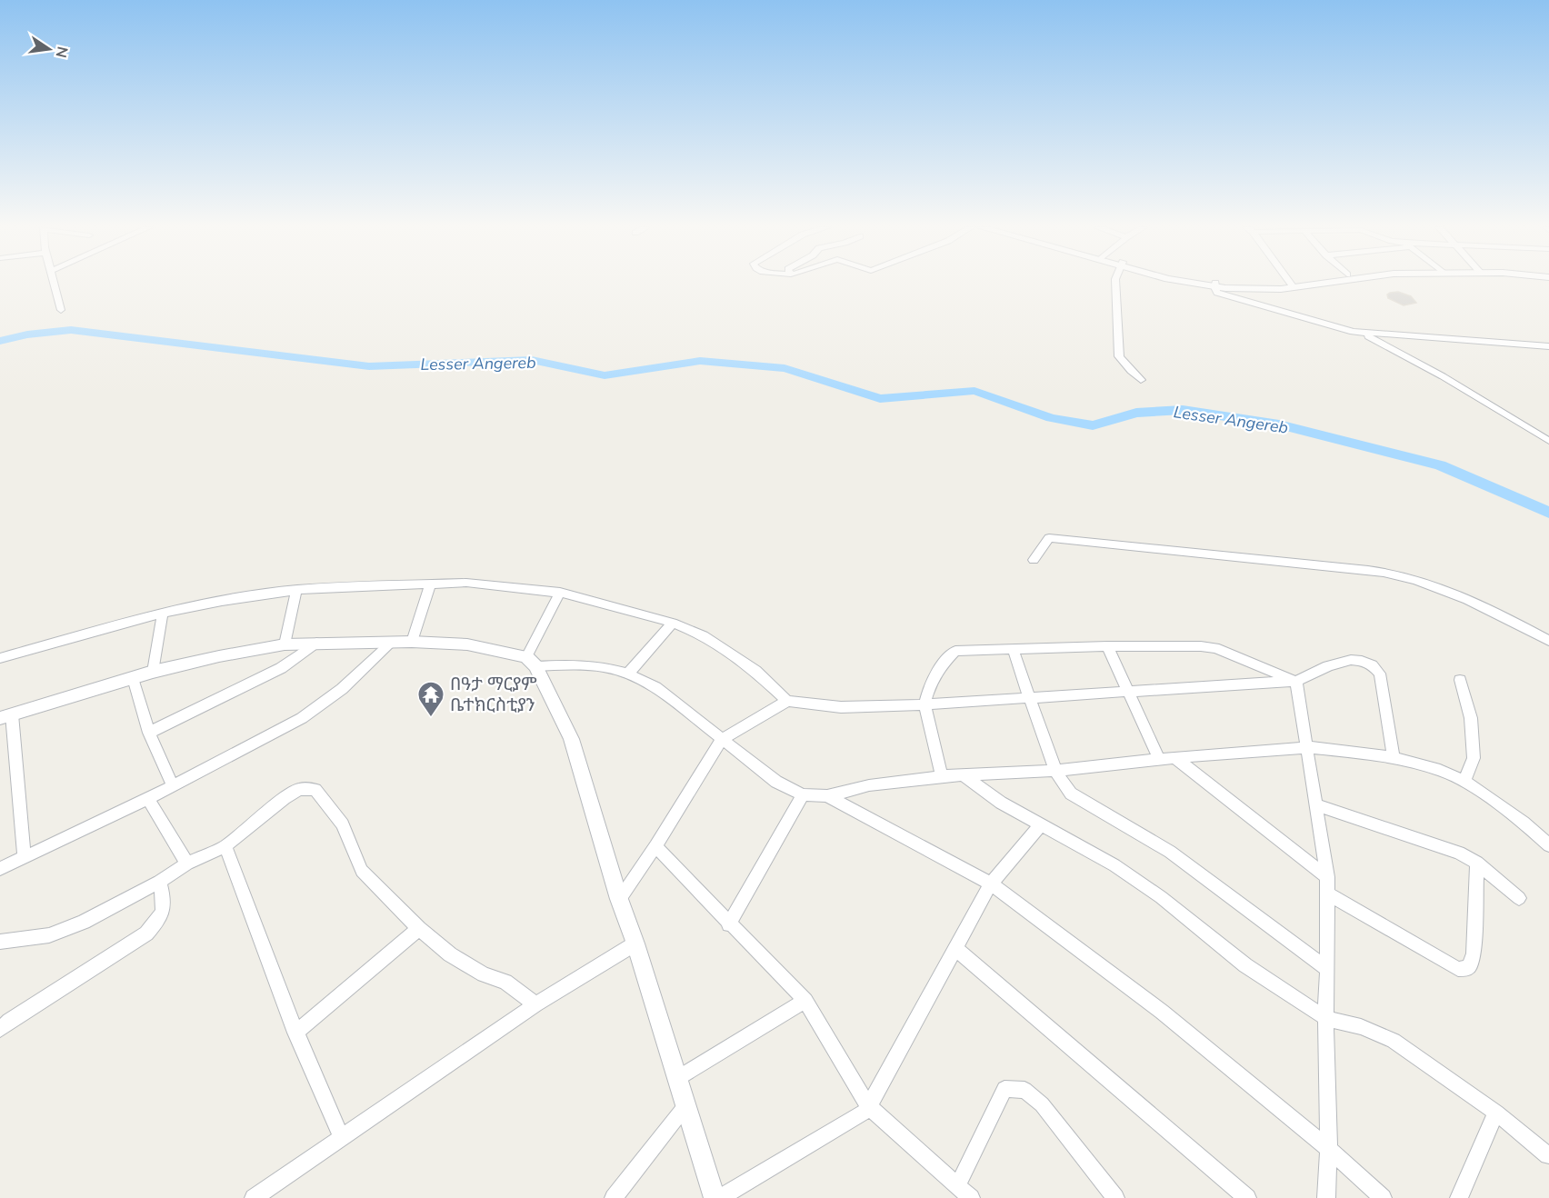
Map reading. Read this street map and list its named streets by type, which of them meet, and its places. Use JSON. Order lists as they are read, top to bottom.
{
  "water": ["Lesser Angereb"],
  "places": {
    "temple": ["በዓታ ማርያም ቤተክርስቲያን"]
  },
  "north": "right"
}
